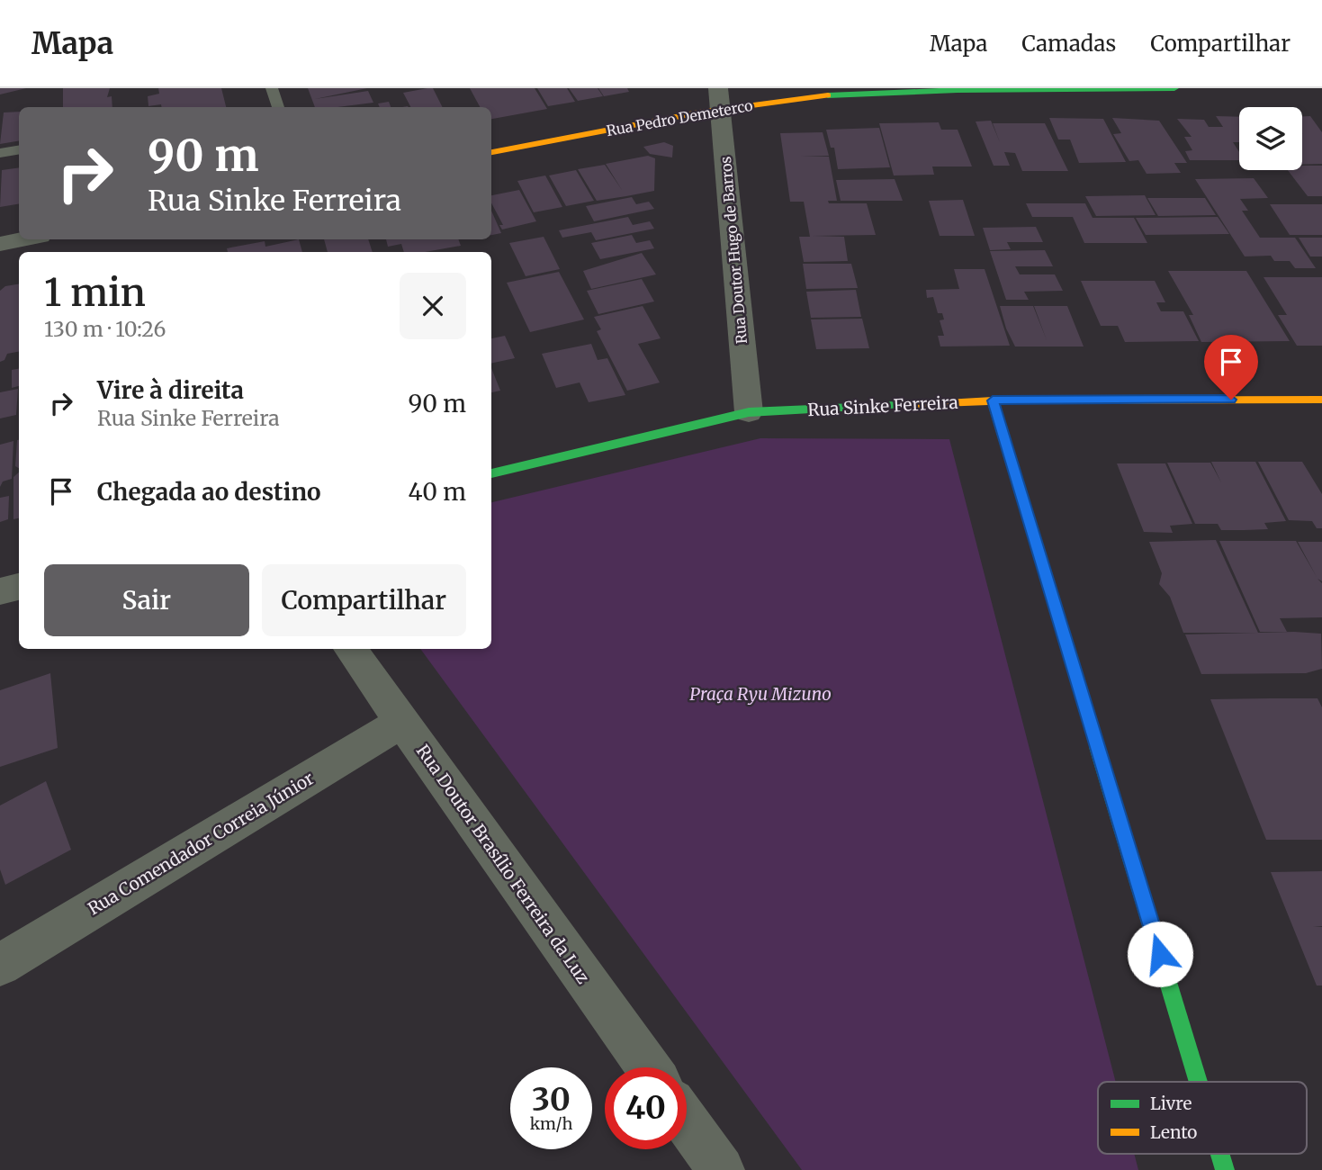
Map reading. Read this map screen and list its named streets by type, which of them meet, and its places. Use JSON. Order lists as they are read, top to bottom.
{
  "streets": {
    "street": [
      "Rua Pedro Demeterco",
      "Rua Doutor Hugo de Barros",
      "Rua Sinke Ferreira",
      "Rua Comendador Correia Júnior",
      "Rua Doutor Brasílio Ferreira da Luz"
    ]
  },
  "crossings": [
    ["Rua Pedro Demeterco", "Rua Doutor Hugo de Barros"],
    ["Rua Doutor Hugo de Barros", "Rua Sinke Ferreira"],
    ["Rua Comendador Correia Júnior", "Rua Doutor Brasílio Ferreira da Luz"]
  ],
  "parks": ["Praça Ryu Mizuno"],
  "legend": ["Livre", "Lento"],
  "page": {
    "header": "Mapa",
    "nav": ["Mapa", "Camadas", "Compartilhar"],
    "turn": ["90 m", "Rua Sinke Ferreira"],
    "heading": ["1 min", "130 m · 10:26"],
    "list": [
      {
        "name": "Vire à direita",
        "note": "Rua Sinke Ferreira",
        "value": "90 m"
      },
      {
        "name": "Chegada ao destino",
        "value": "40 m"
      }
    ],
    "buttons": ["Sair", "Compartilhar"],
    "speed": "30 km/h",
    "limit": "40"
  }
}
